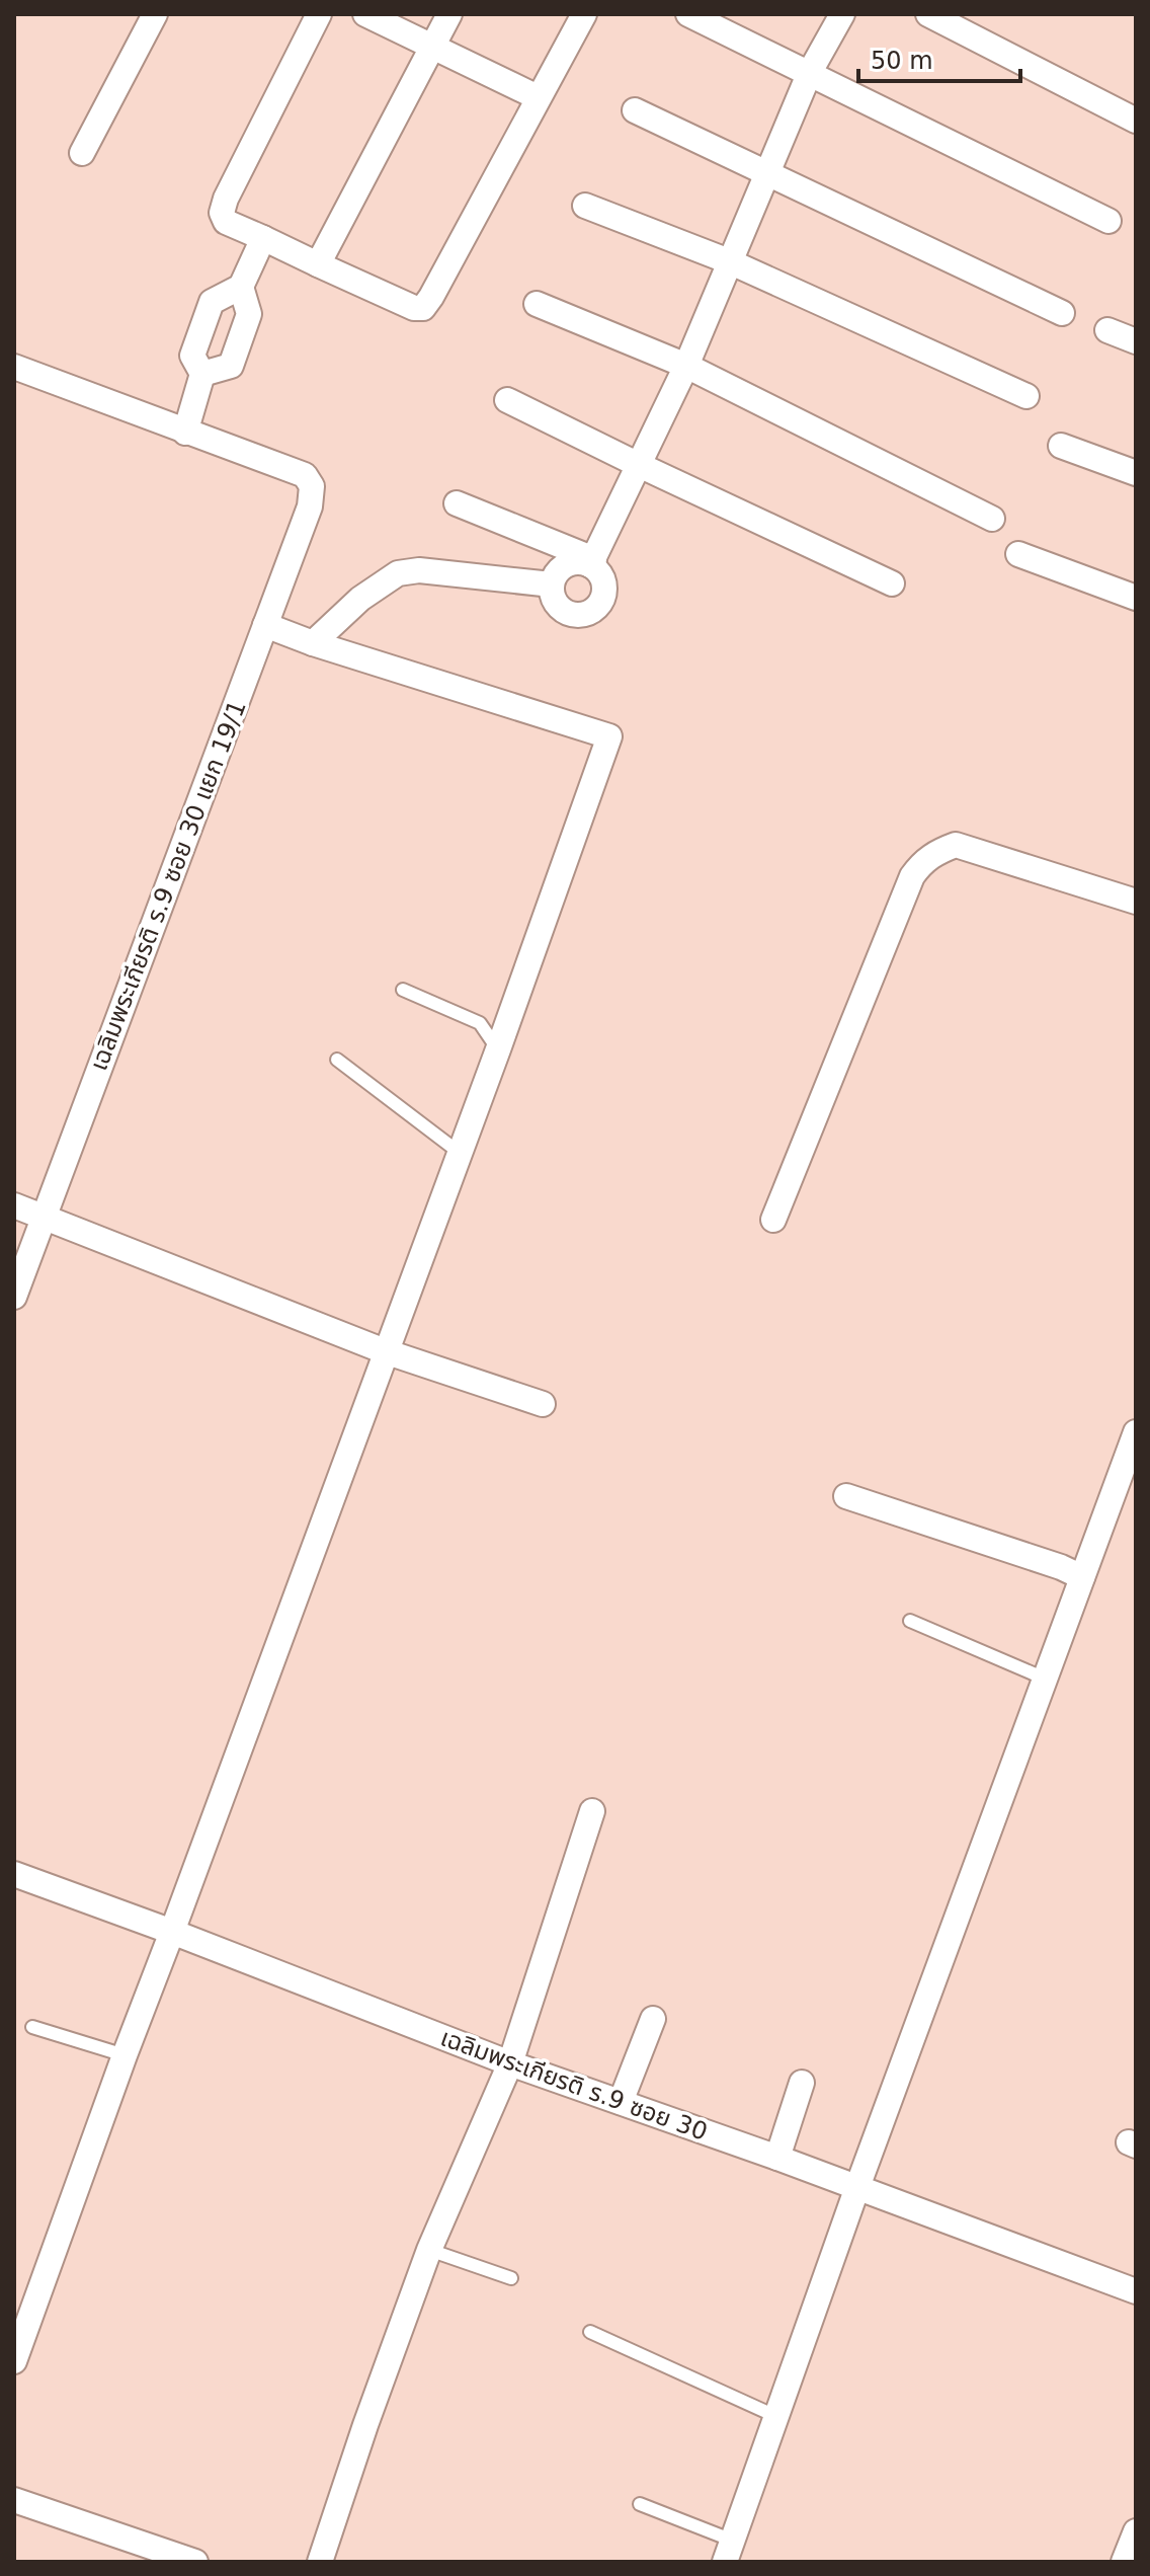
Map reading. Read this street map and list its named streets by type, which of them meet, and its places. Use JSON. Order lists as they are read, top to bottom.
{
  "streets": {
    "street": ["เฉลิมพระเกียรติ ร.9 ซอย 30 แยก 19/1", "เฉลิมพระเกียรติ ร.9 ซอย 30"]
  },
  "scale_bar": "50 m"
}
